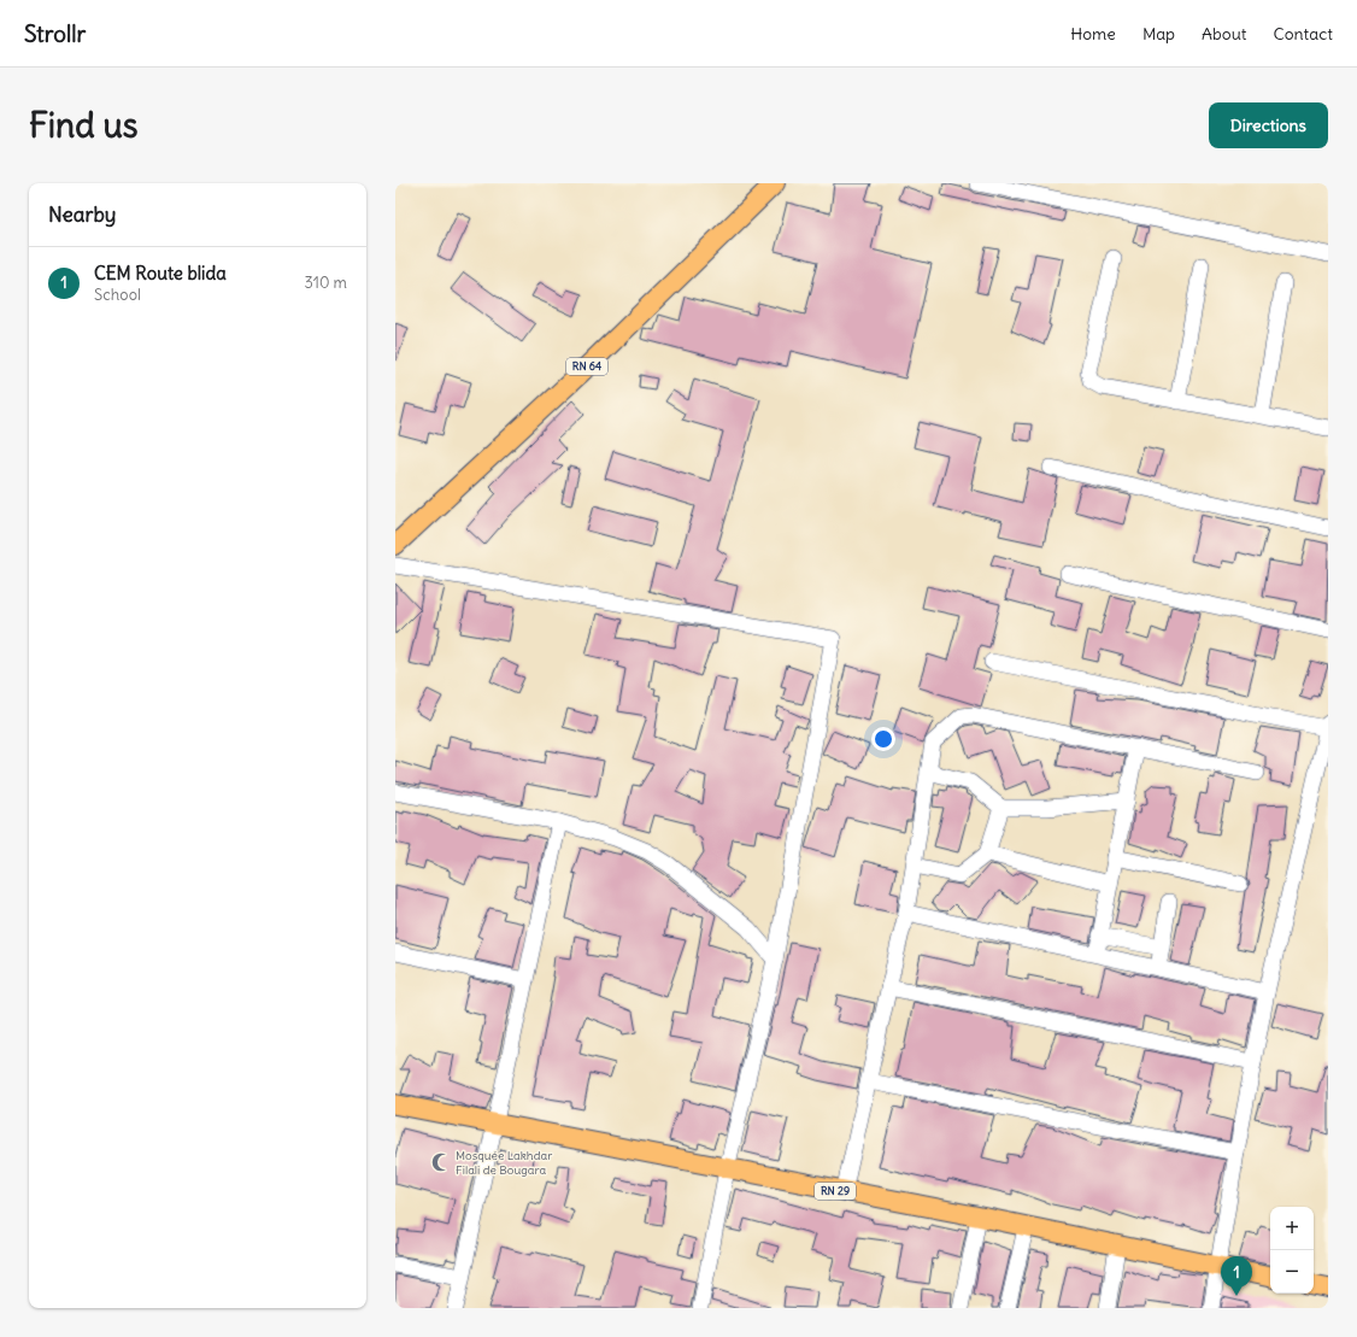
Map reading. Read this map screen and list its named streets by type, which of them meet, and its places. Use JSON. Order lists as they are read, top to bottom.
{
  "streets": {
    "main road": ["RN 64", "RN 29"]
  },
  "places": {
    "mosque": ["Mosquée Lakhdar Filali de Bougara"]
  },
  "page": {
    "header": "Strollr",
    "nav": [
      "Home",
      "Map",
      "About",
      "Contact"
    ],
    "buttons": "Directions",
    "title": "Find us",
    "heading": "Nearby",
    "list": [
      {
        "mark": "1",
        "name": "CEM Route blida",
        "note": "School",
        "value": "310 m"
      }
    ],
    "map_buttons": ["+", "−"],
    "pins": "1"
  }
}
